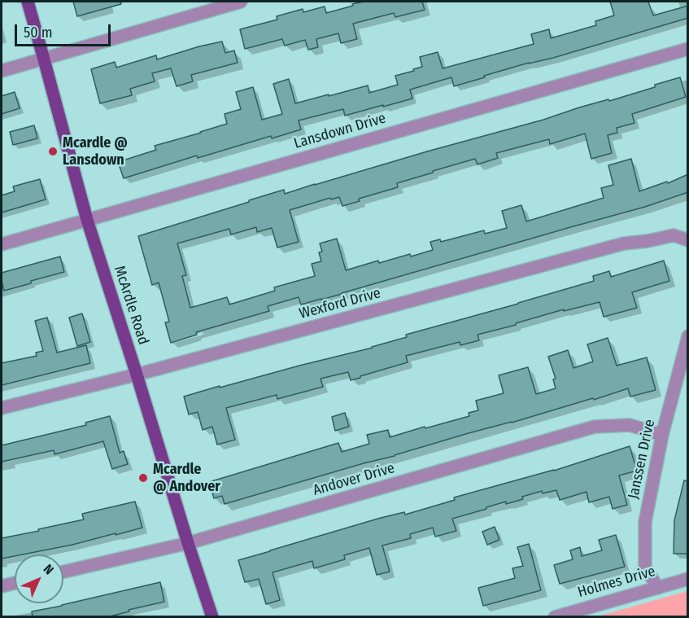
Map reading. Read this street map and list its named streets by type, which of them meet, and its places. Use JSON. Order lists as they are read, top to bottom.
{
  "streets": {
    "main road": ["McArdle Road"],
    "street": [
      "Lansdown Drive",
      "Wexford Drive",
      "Janssen Drive",
      "Andover Drive",
      "Holmes Drive"
    ]
  },
  "crossings": [
    ["Lansdown Drive", "McArdle Road"],
    ["Wexford Drive", "McArdle Road"],
    ["McArdle Road", "Andover Drive"],
    ["Janssen Drive", "Andover Drive"],
    ["Janssen Drive", "Holmes Drive"]
  ],
  "places": ["Mcardle @ Lansdown", "Mcardle @ Andover"],
  "scale_bar": "50 m",
  "north": "top right"
}
